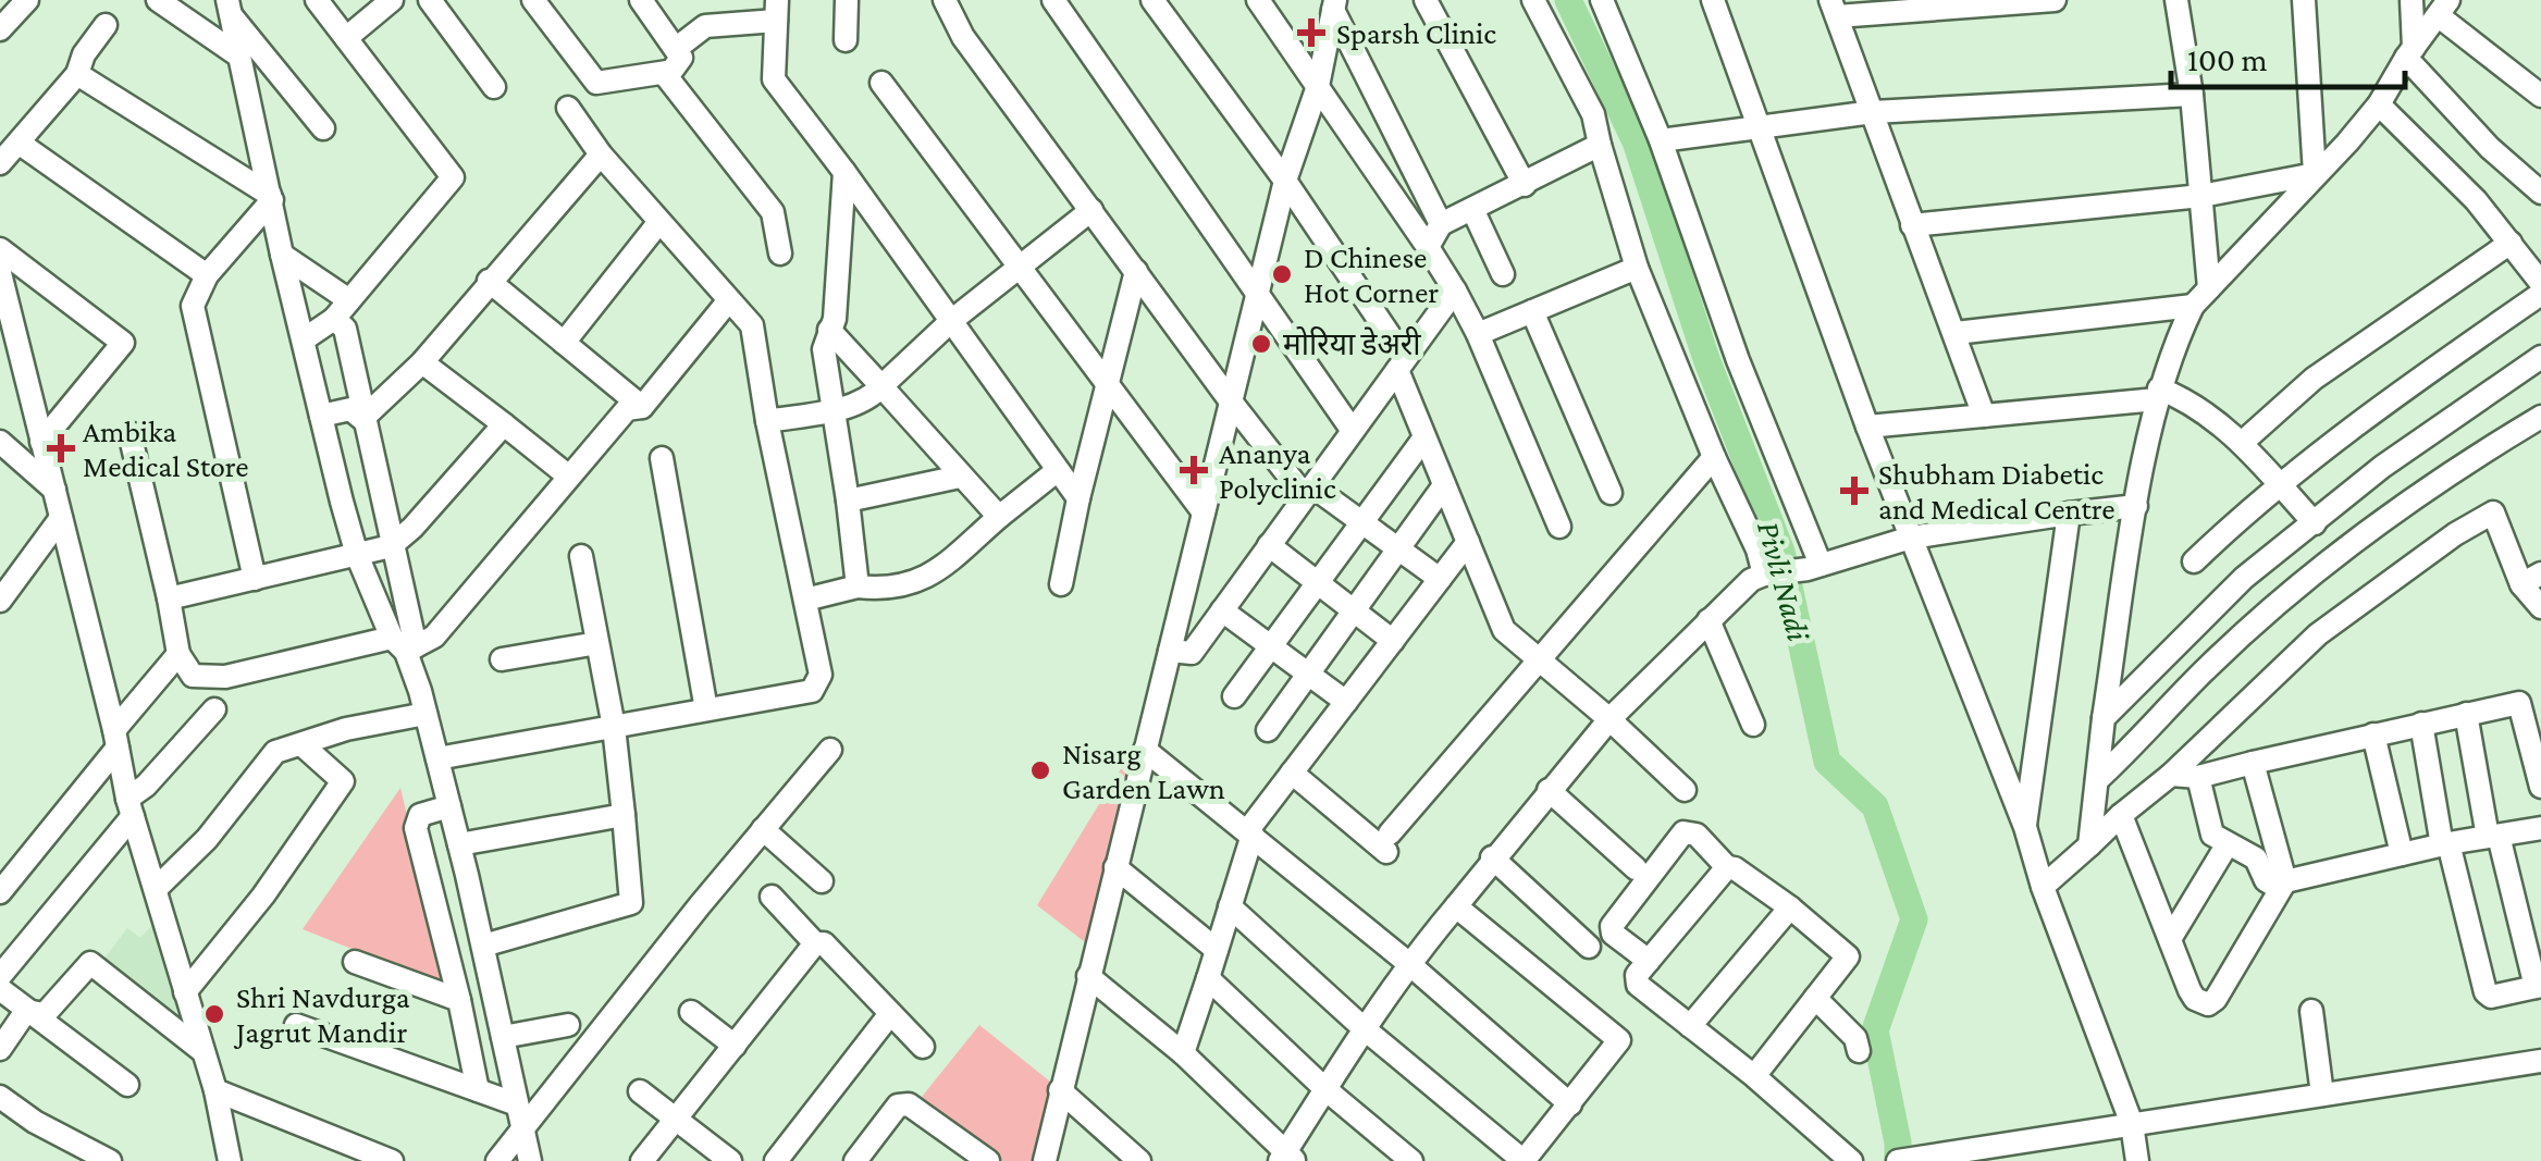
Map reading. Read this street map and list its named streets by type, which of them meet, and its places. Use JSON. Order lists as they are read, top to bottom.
{
  "water": ["Pivli Nadi"],
  "places": {
    "health": [
      "Sparsh Clinic",
      "Ambika Medical Store",
      "Ananya Polyclinic",
      "Shubham Diabetic and Medical Centre"
    ],
    "other": [
      "D Chinese Hot Corner",
      "मोरिया डेअरी",
      "Nisarg Garden Lawn",
      "Shri Navdurga Jagrut Mandir"
    ]
  },
  "scale_bar": "100 m"
}
